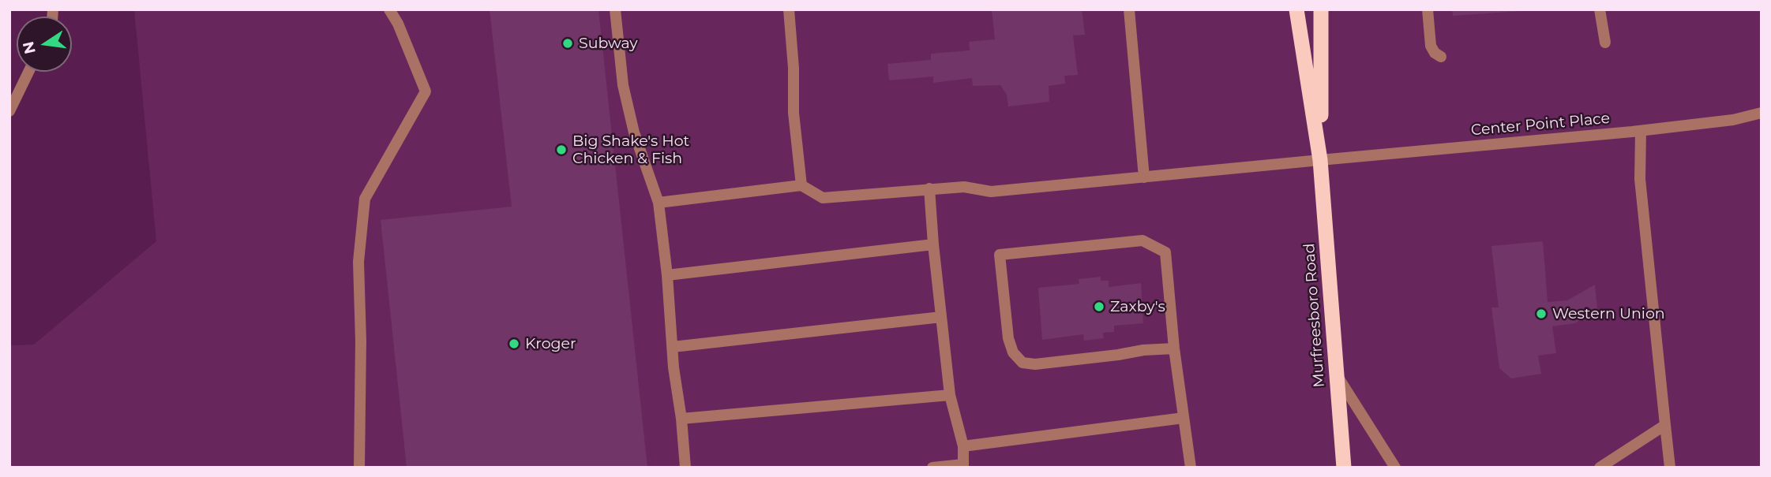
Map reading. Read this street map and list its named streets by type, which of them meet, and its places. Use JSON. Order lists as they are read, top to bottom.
{
  "streets": {
    "highway": ["Murfreesboro Road"],
    "street": ["Center Point Place"]
  },
  "crossings": [
    ["Center Point Place", "Murfreesboro Road"]
  ],
  "places": [
    "Subway",
    "Big Shake's Hot Chicken & Fish",
    "Zaxby's",
    "Western Union",
    "Kroger"
  ],
  "north": "left"
}
